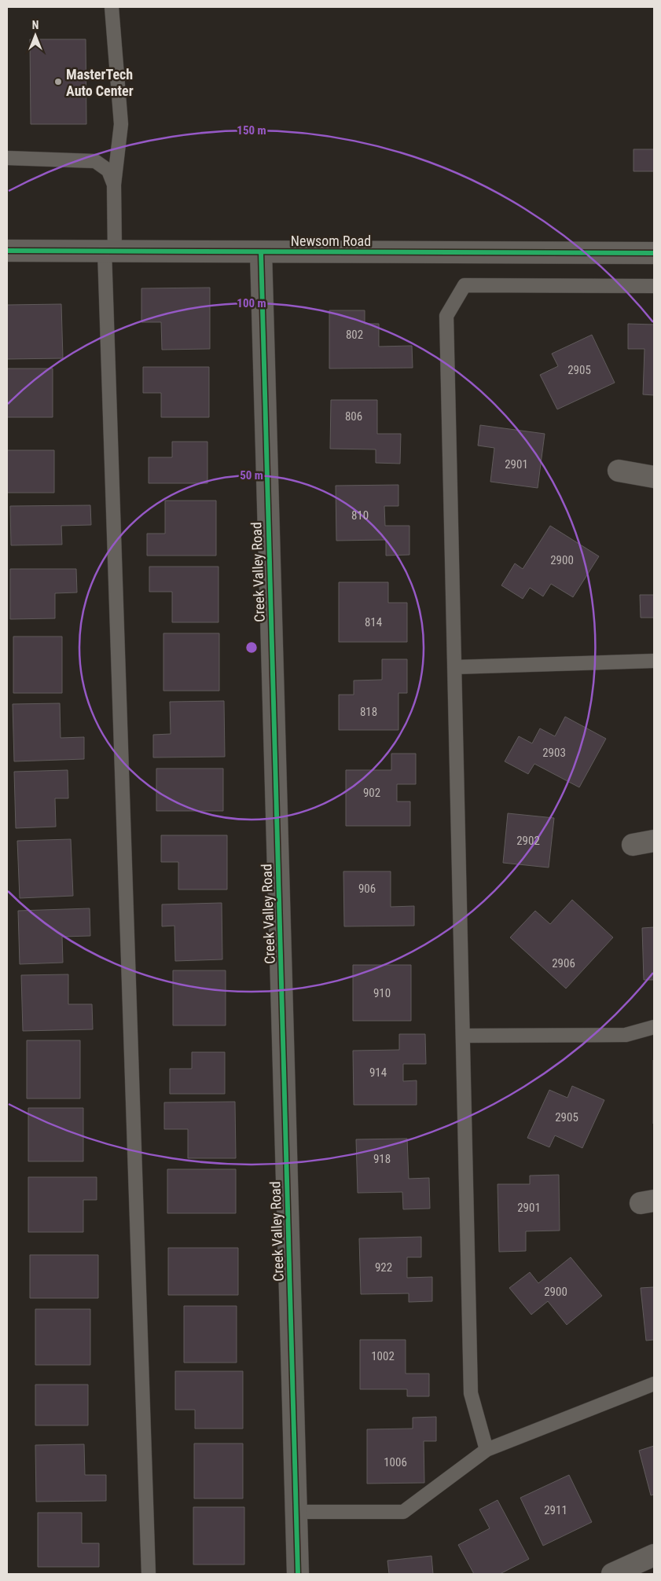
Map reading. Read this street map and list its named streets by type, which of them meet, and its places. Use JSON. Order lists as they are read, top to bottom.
{
  "streets": {
    "street": ["Newsom Road", "Creek Valley Road"]
  },
  "crossings": [
    ["Newsom Road", "Creek Valley Road"]
  ],
  "places": ["MasterTech Auto Center"],
  "house_numbers": [
    "802",
    "2905",
    "806",
    "2901",
    "810",
    "2900",
    "814",
    "818",
    "2903",
    "902",
    "2902",
    "906",
    "2906",
    "910",
    "914",
    "2905",
    "918",
    "2901",
    "922",
    "2900",
    "1002",
    "1006",
    "2911"
  ],
  "north": "top",
  "rings": ["150 m", "100 m", "50 m"]
}
